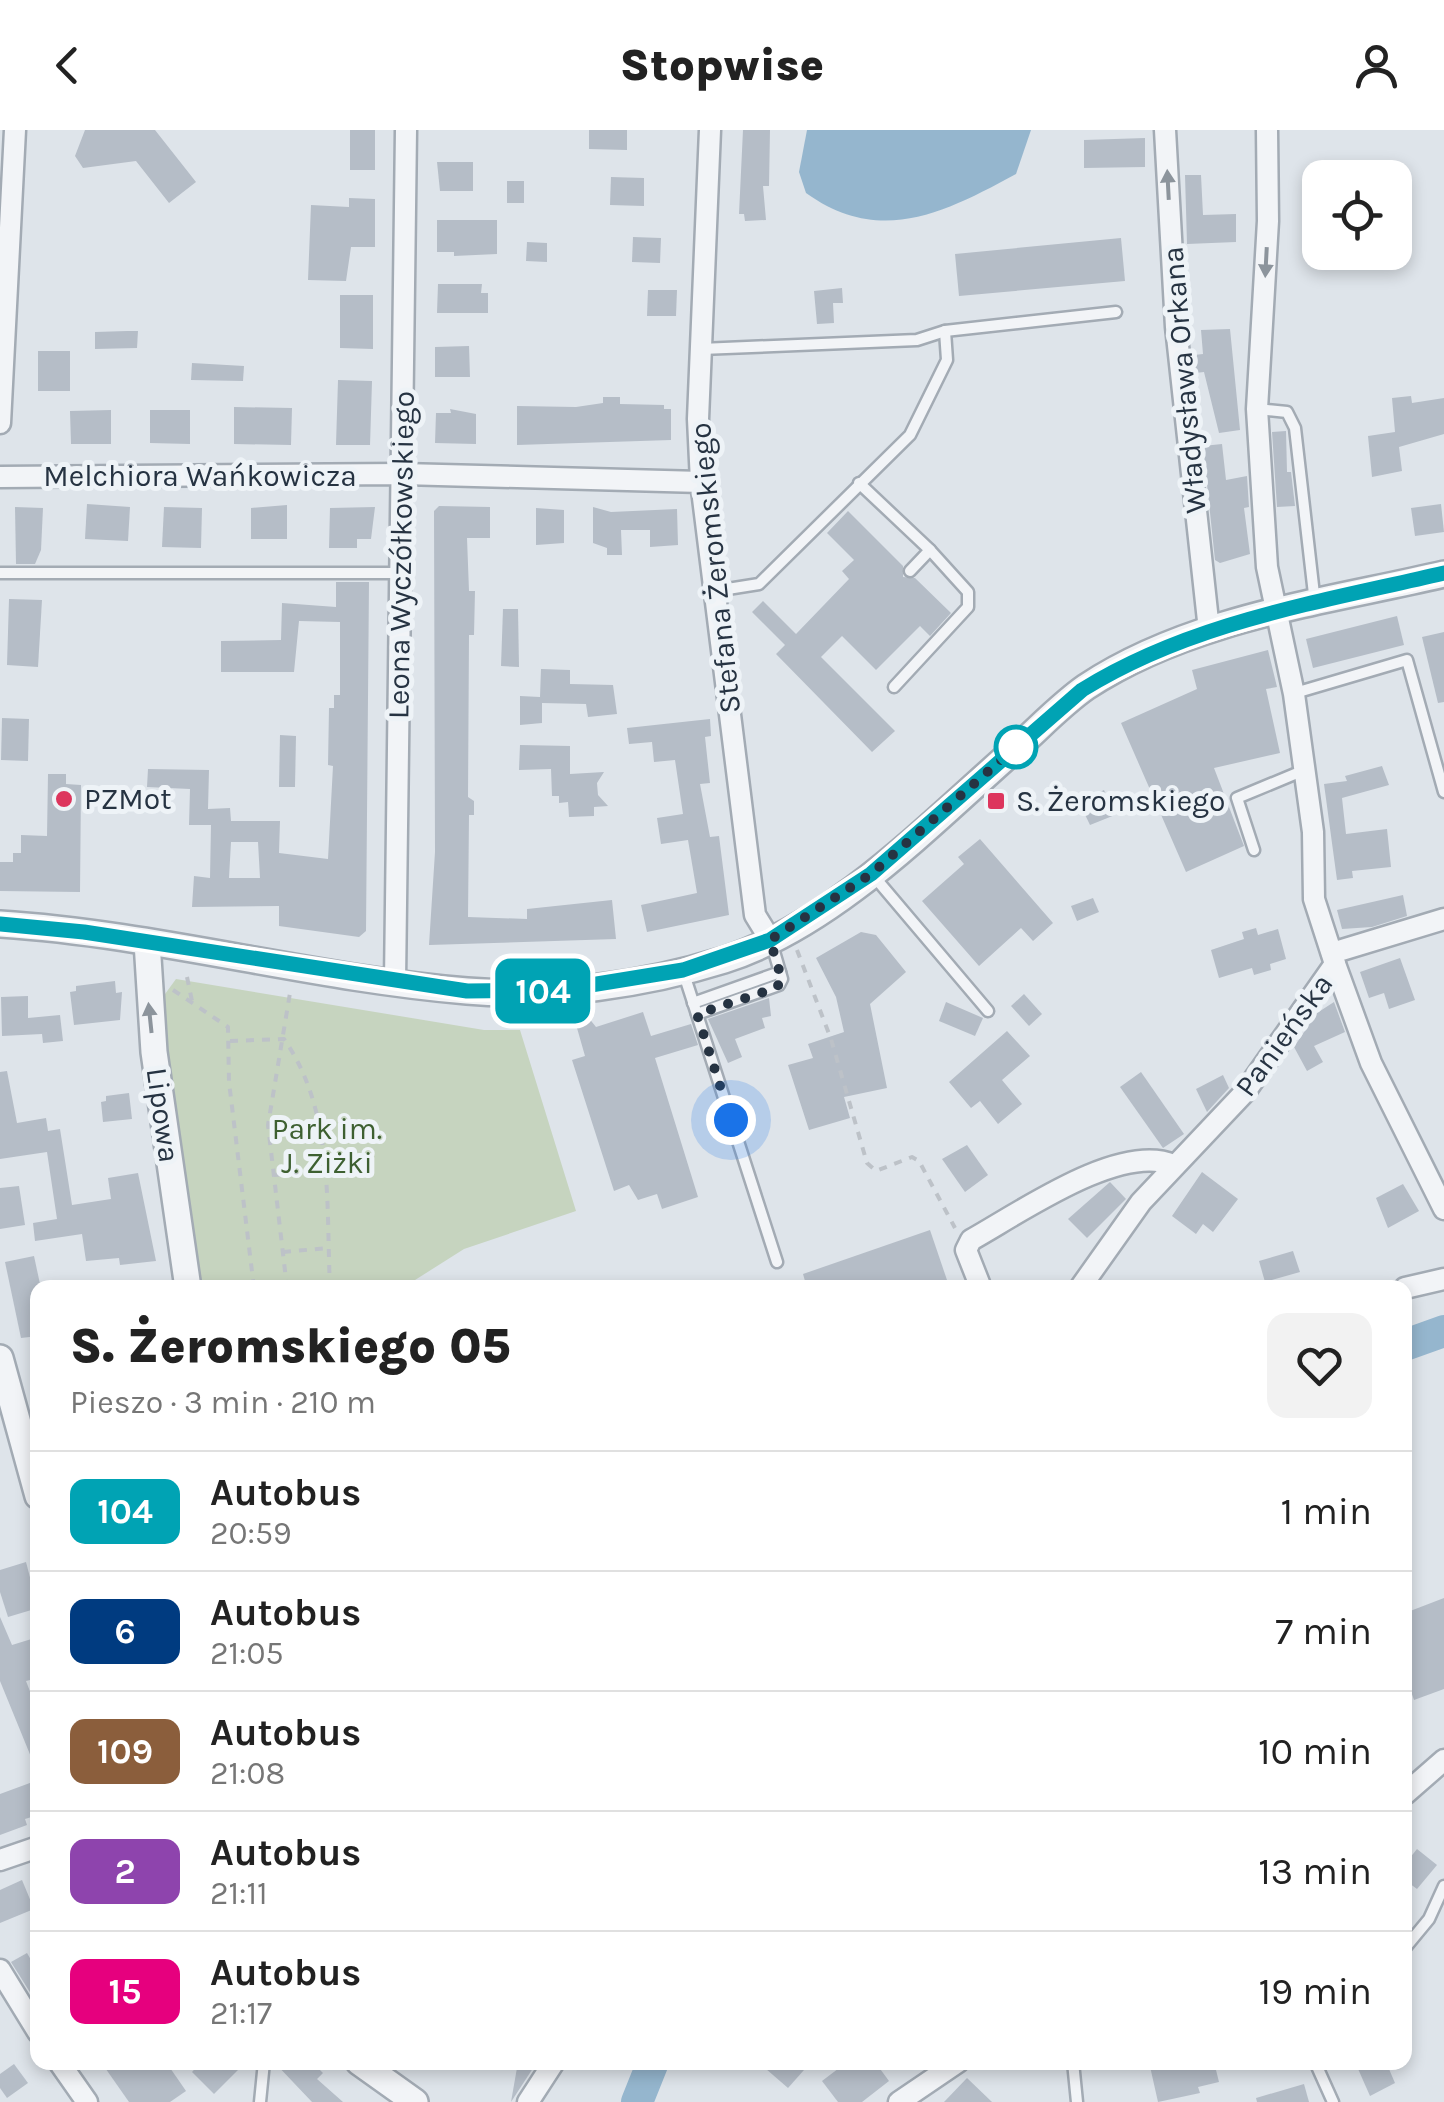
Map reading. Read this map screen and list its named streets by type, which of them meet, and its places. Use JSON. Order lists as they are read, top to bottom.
{
  "streets": {
    "street": [
      "Władysława Orkana",
      "Melchiora Wańkowicza",
      "Leona Wyczółkowskiego",
      "Stefana Żeromskiego",
      "Panieńska",
      "Lipowa"
    ]
  },
  "crossings": [
    ["Melchiora Wańkowicza", "Leona Wyczółkowskiego"],
    ["Melchiora Wańkowicza", "Stefana Żeromskiego"]
  ],
  "one_way": ["Lipowa"],
  "parks": ["Park im. J. Ziżki"],
  "places": {
    "other": ["PZMot"],
    "transit": ["S. Żeromskiego"]
  },
  "lines": ["bus line 104"],
  "page": {
    "header": "Stopwise",
    "on_map": "104",
    "heading": ["S. Żeromskiego 05", "Pieszo · 3 min · 210 m"],
    "list": [
      {
        "mark": "104",
        "name": "Autobus",
        "note": "20:59",
        "value": "1 min"
      },
      {
        "mark": "6",
        "name": "Autobus",
        "note": "21:05",
        "value": "7 min"
      },
      {
        "mark": "109",
        "name": "Autobus",
        "note": "21:08",
        "value": "10 min"
      },
      {
        "mark": "2",
        "name": "Autobus",
        "note": "21:11",
        "value": "13 min"
      },
      {
        "mark": "15",
        "name": "Autobus",
        "note": "21:17",
        "value": "19 min"
      }
    ]
  }
}
